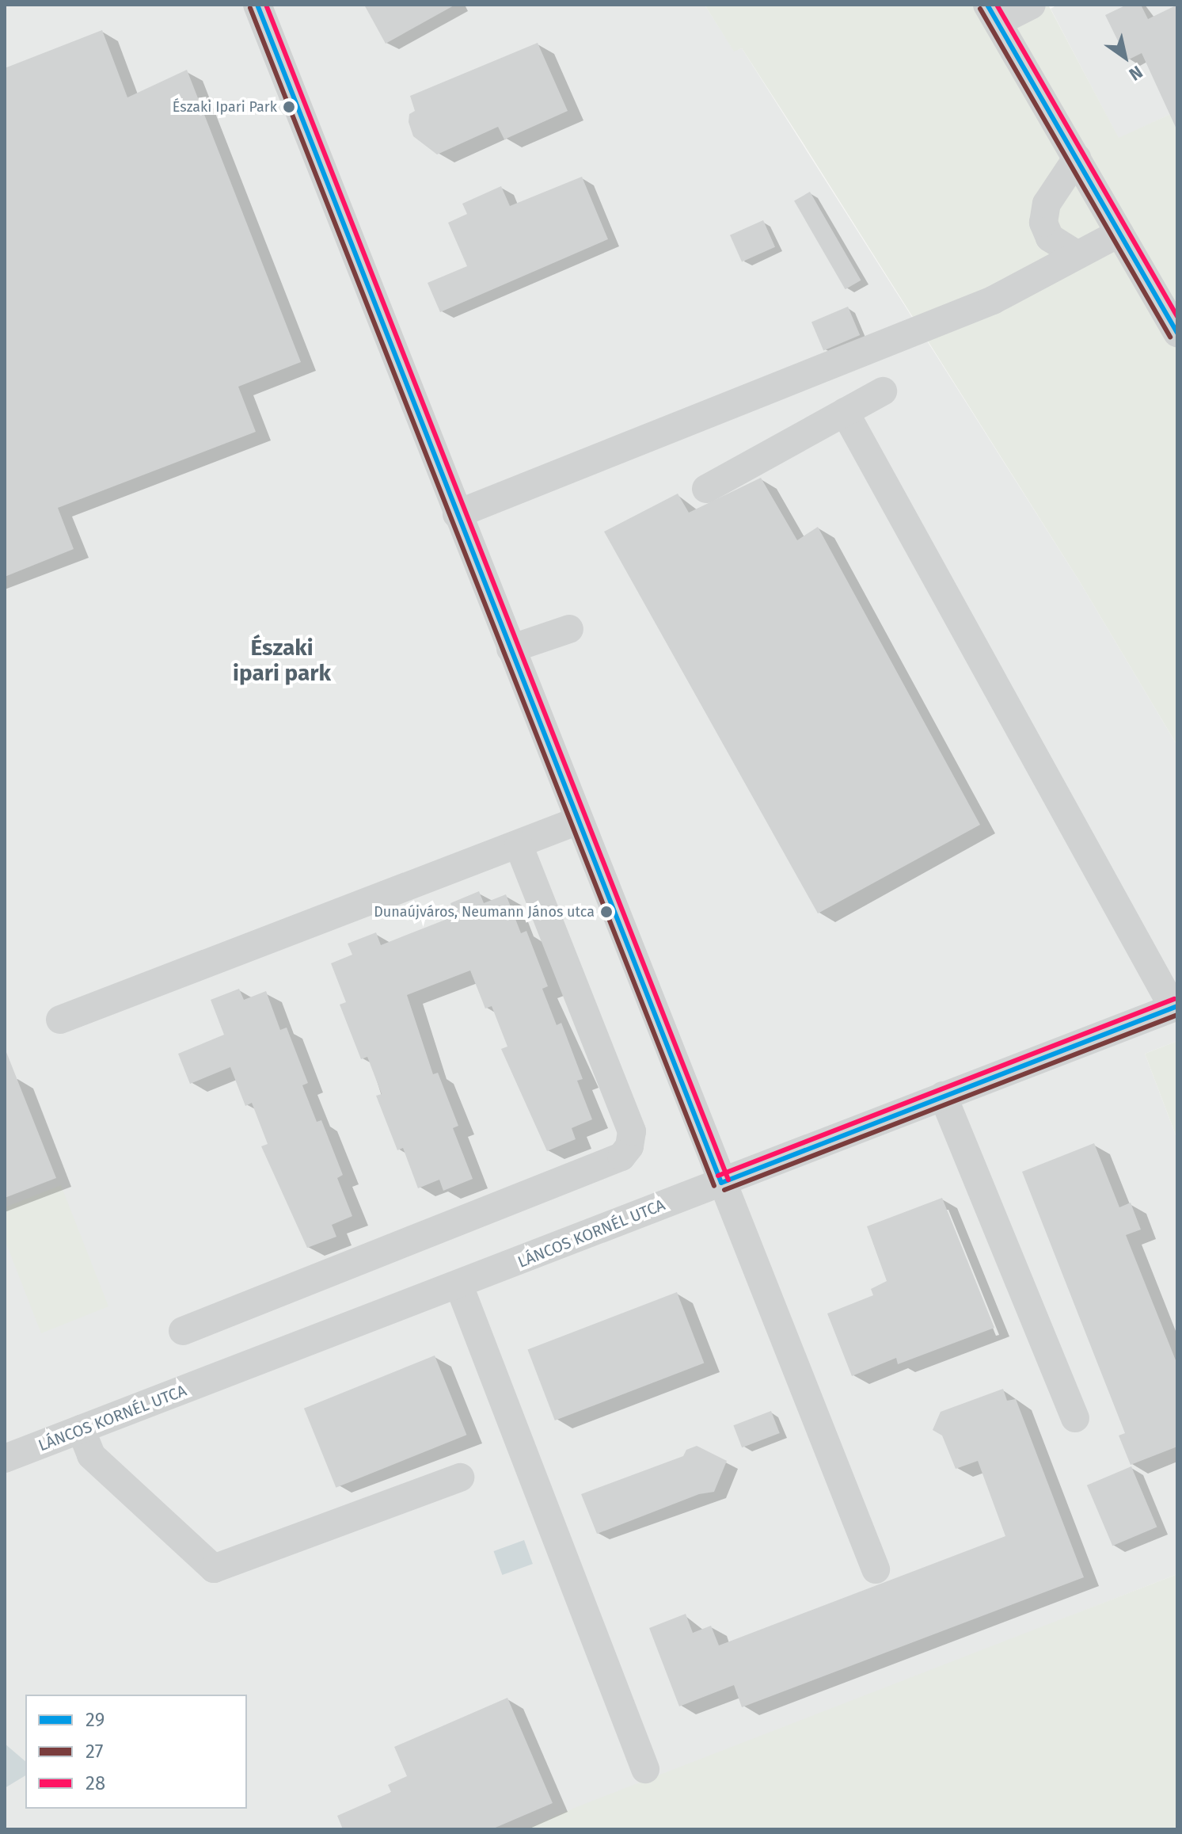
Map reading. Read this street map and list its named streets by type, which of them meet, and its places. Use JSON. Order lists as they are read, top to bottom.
{
  "streets": {
    "street": ["LÁNCOS KORNÉL UTCA"]
  },
  "districts": ["Északi ipari park"],
  "places": ["Északi Ipari Park", "Dunaújváros, Neumann János utca"],
  "lines": ["transit line 29", "transit line 28", "transit line 27"],
  "legend": ["29", "27", "28"],
  "north": "bottom right"
}
